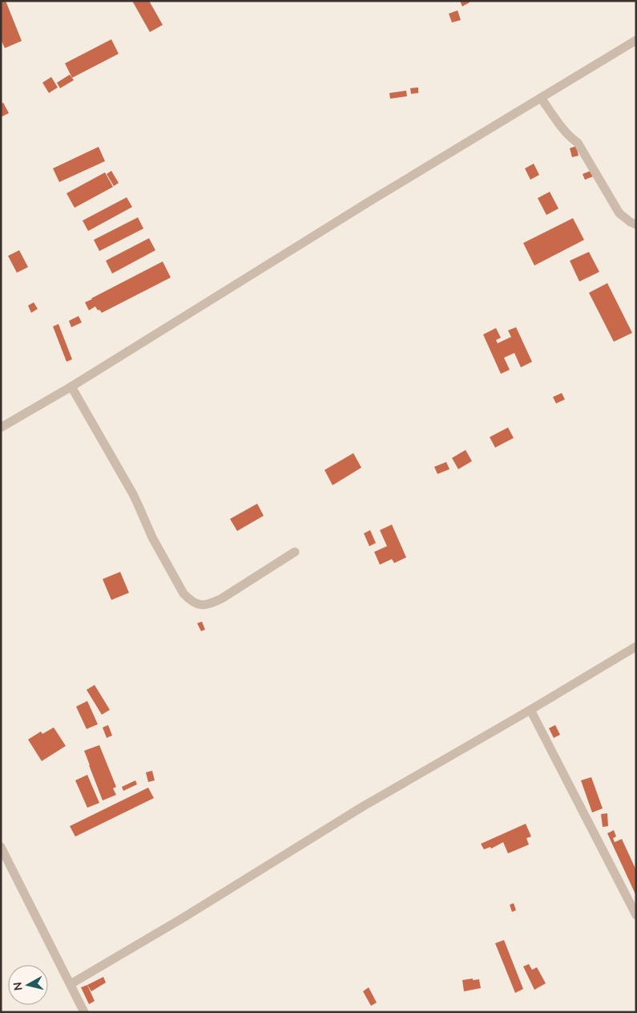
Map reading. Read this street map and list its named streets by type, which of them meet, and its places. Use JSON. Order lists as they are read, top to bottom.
{
  "north": "left"
}
